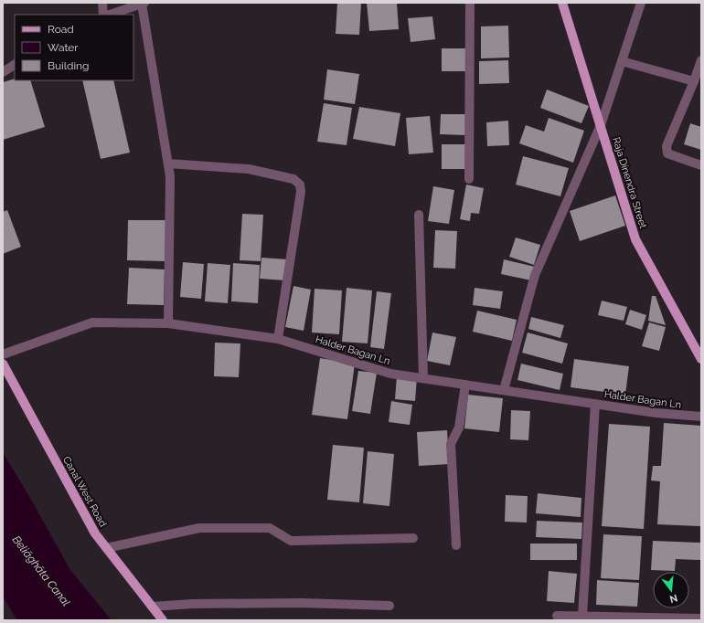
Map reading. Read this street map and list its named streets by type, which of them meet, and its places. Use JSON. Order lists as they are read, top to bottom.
{
  "streets": {
    "main road": ["Raja Dinendra Street", "Canal West Road"],
    "street": ["Halder Bagan Ln"]
  },
  "water": ["Beliāghāta Canal"],
  "legend": ["Road", "Water", "Building"],
  "north": "bottom"
}
